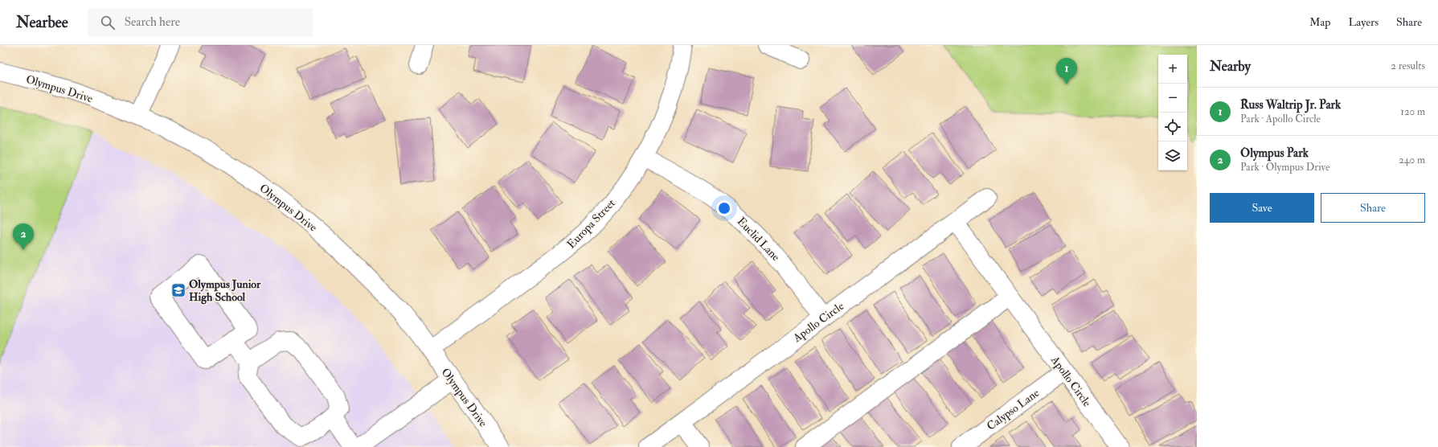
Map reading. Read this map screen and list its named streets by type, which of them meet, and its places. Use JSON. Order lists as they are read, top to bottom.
{
  "streets": {
    "street": [
      "Olympus Drive",
      "Europa Street",
      "Euclid Lane",
      "Apollo Circle",
      "Calypso Lane"
    ]
  },
  "crossings": [
    ["Olympus Drive", "Europa Street"],
    ["Europa Street", "Euclid Lane"],
    ["Euclid Lane", "Apollo Circle"],
    ["Apollo Circle", "Calypso Lane"]
  ],
  "places": {
    "school or university": ["Olympus Junior High School"]
  },
  "page": {
    "header": "Nearbee",
    "search": "Search here",
    "nav": ["Map", "Layers", "Share"],
    "heading": ["Nearby", "2 results"],
    "map_buttons": ["+", "−"],
    "pins": ["1", "2"],
    "list": [
      {
        "mark": "1",
        "name": "Russ Waltrip Jr. Park",
        "note": "Park · Apollo Circle",
        "value": "120 m"
      },
      {
        "mark": "2",
        "name": "Olympus Park",
        "note": "Park · Olympus Drive",
        "value": "240 m"
      }
    ],
    "buttons": ["Save", "Share"]
  }
}
